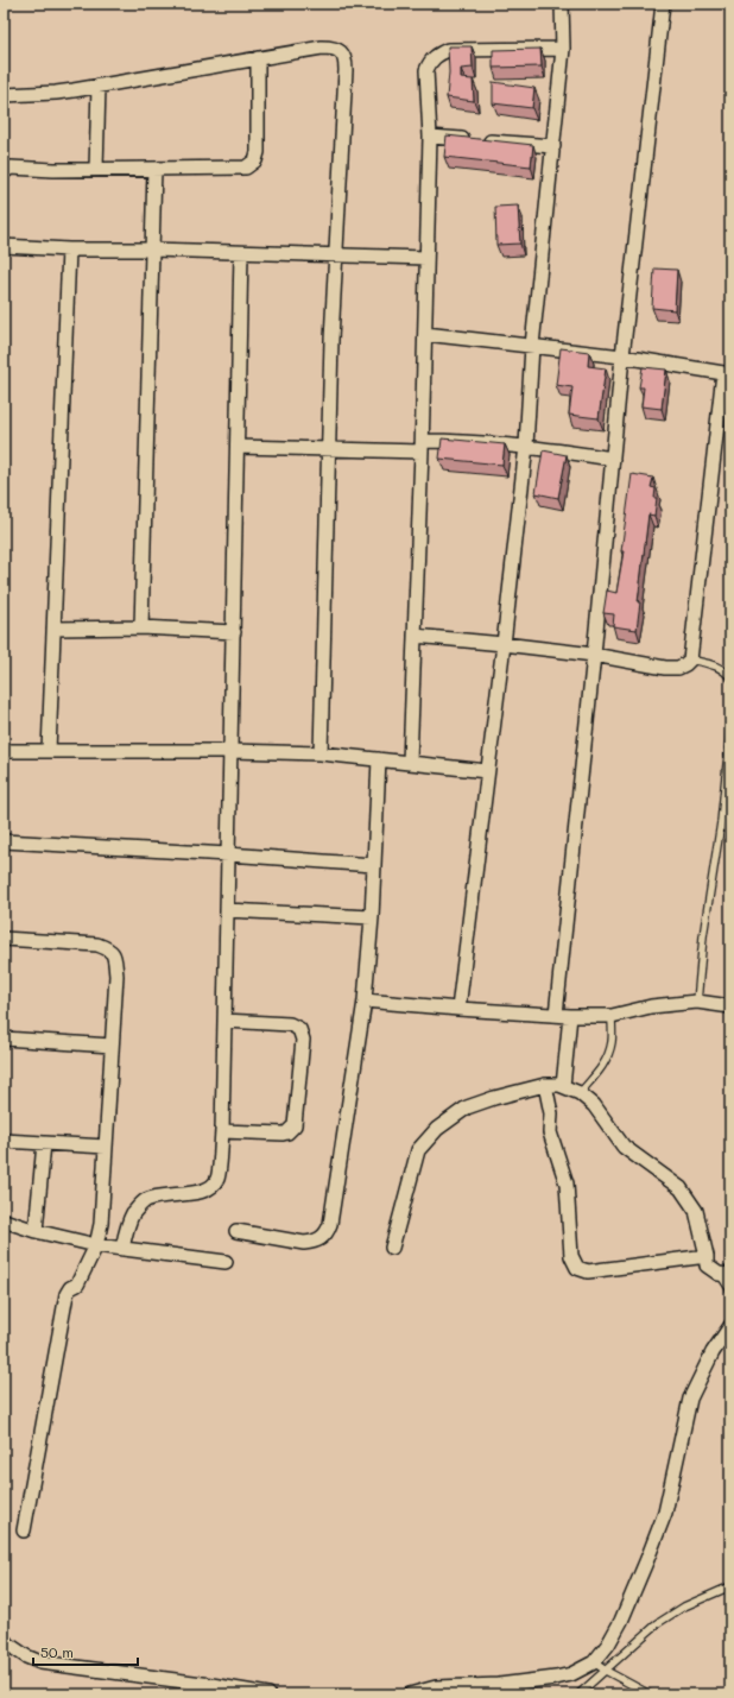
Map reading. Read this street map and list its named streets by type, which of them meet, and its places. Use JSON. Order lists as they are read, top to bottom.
{
  "scale_bar": "50 m"
}
